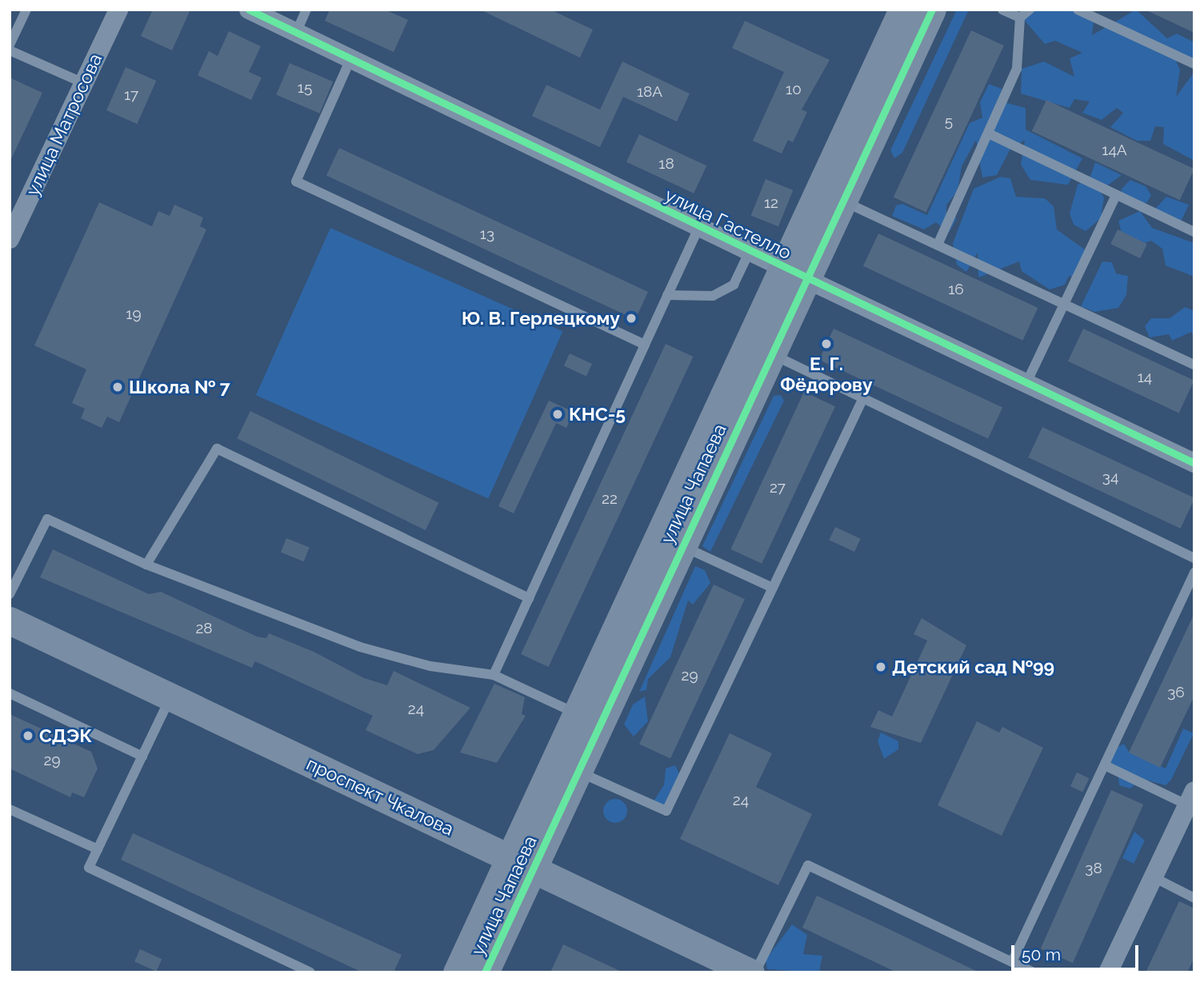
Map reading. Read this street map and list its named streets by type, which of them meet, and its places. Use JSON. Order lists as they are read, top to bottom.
{
  "streets": {
    "street": [
      "улица Матросова",
      "улица Гастелло",
      "улица Чапаева",
      "проспект Чкалова"
    ]
  },
  "crossings": [
    ["улица Гастелло", "улица Чапаева"],
    ["улица Чапаева", "проспект Чкалова"]
  ],
  "places": [
    "Ю. В. Герлецкому",
    "Е. Г. Фёдорову",
    "Школа № 7",
    "КНС-5",
    "Детский сад №99",
    "СДЭК"
  ],
  "house_numbers": [
    "15",
    "10",
    "18А",
    "17",
    "5",
    "14А",
    "18",
    "12",
    "13",
    "16",
    "19",
    "14",
    "34",
    "27",
    "22",
    "28",
    "29",
    "36",
    "24",
    "29",
    "24",
    "38"
  ],
  "scale_bar": "50 m"
}
